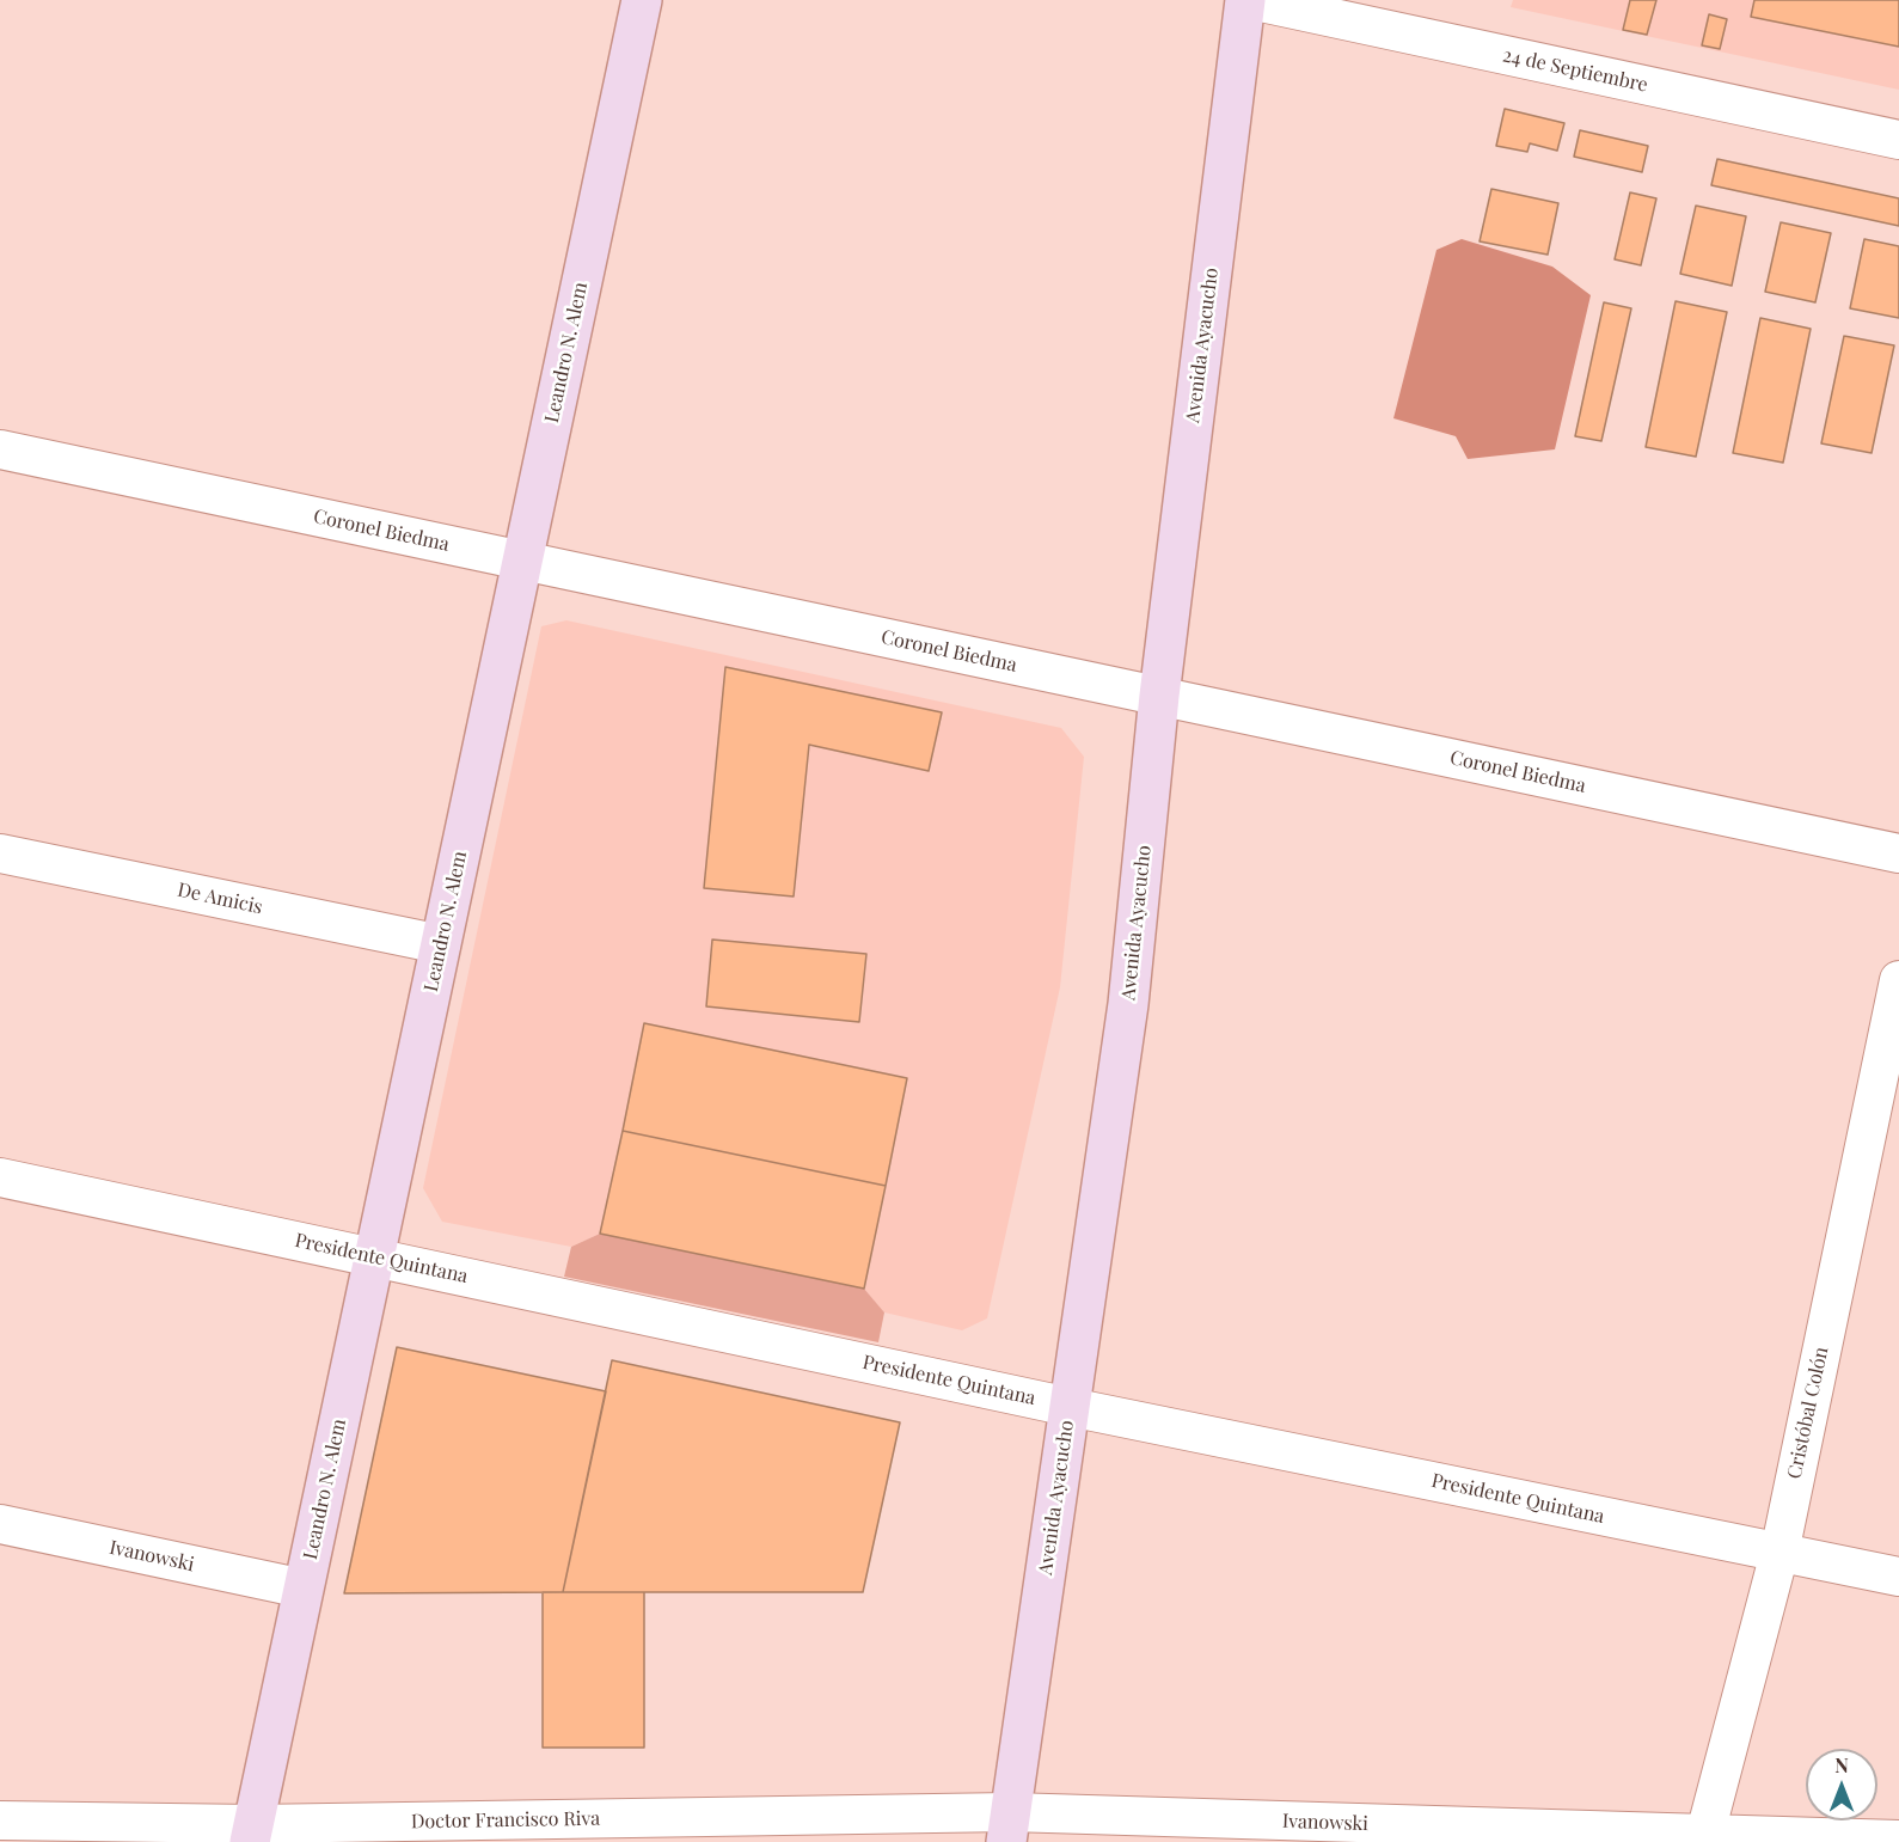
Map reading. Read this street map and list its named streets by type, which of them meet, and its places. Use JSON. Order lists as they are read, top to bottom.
{
  "streets": {
    "main road": ["Avenida Ayacucho", "Leandro N. Alem"],
    "street": [
      "24 de Septiembre",
      "Coronel Biedma",
      "De Amicis",
      "Presidente Quintana",
      "Cristóbal Colón",
      "Ivanowski",
      "Doctor Francisco Riva"
    ]
  },
  "crossings": [
    ["24 de Septiembre", "Avenida Ayacucho"],
    ["Avenida Ayacucho", "Coronel Biedma"],
    ["Avenida Ayacucho", "Presidente Quintana"],
    ["Avenida Ayacucho", "Ivanowski"],
    ["Avenida Ayacucho", "Doctor Francisco Riva"],
    ["Leandro N. Alem", "Coronel Biedma"],
    ["Leandro N. Alem", "De Amicis"],
    ["Leandro N. Alem", "Presidente Quintana"],
    ["Leandro N. Alem", "Ivanowski"],
    ["Leandro N. Alem", "Doctor Francisco Riva"],
    ["Presidente Quintana", "Cristóbal Colón"],
    ["Cristóbal Colón", "Ivanowski"],
    ["Ivanowski", "Doctor Francisco Riva"]
  ],
  "north": "top"
}
